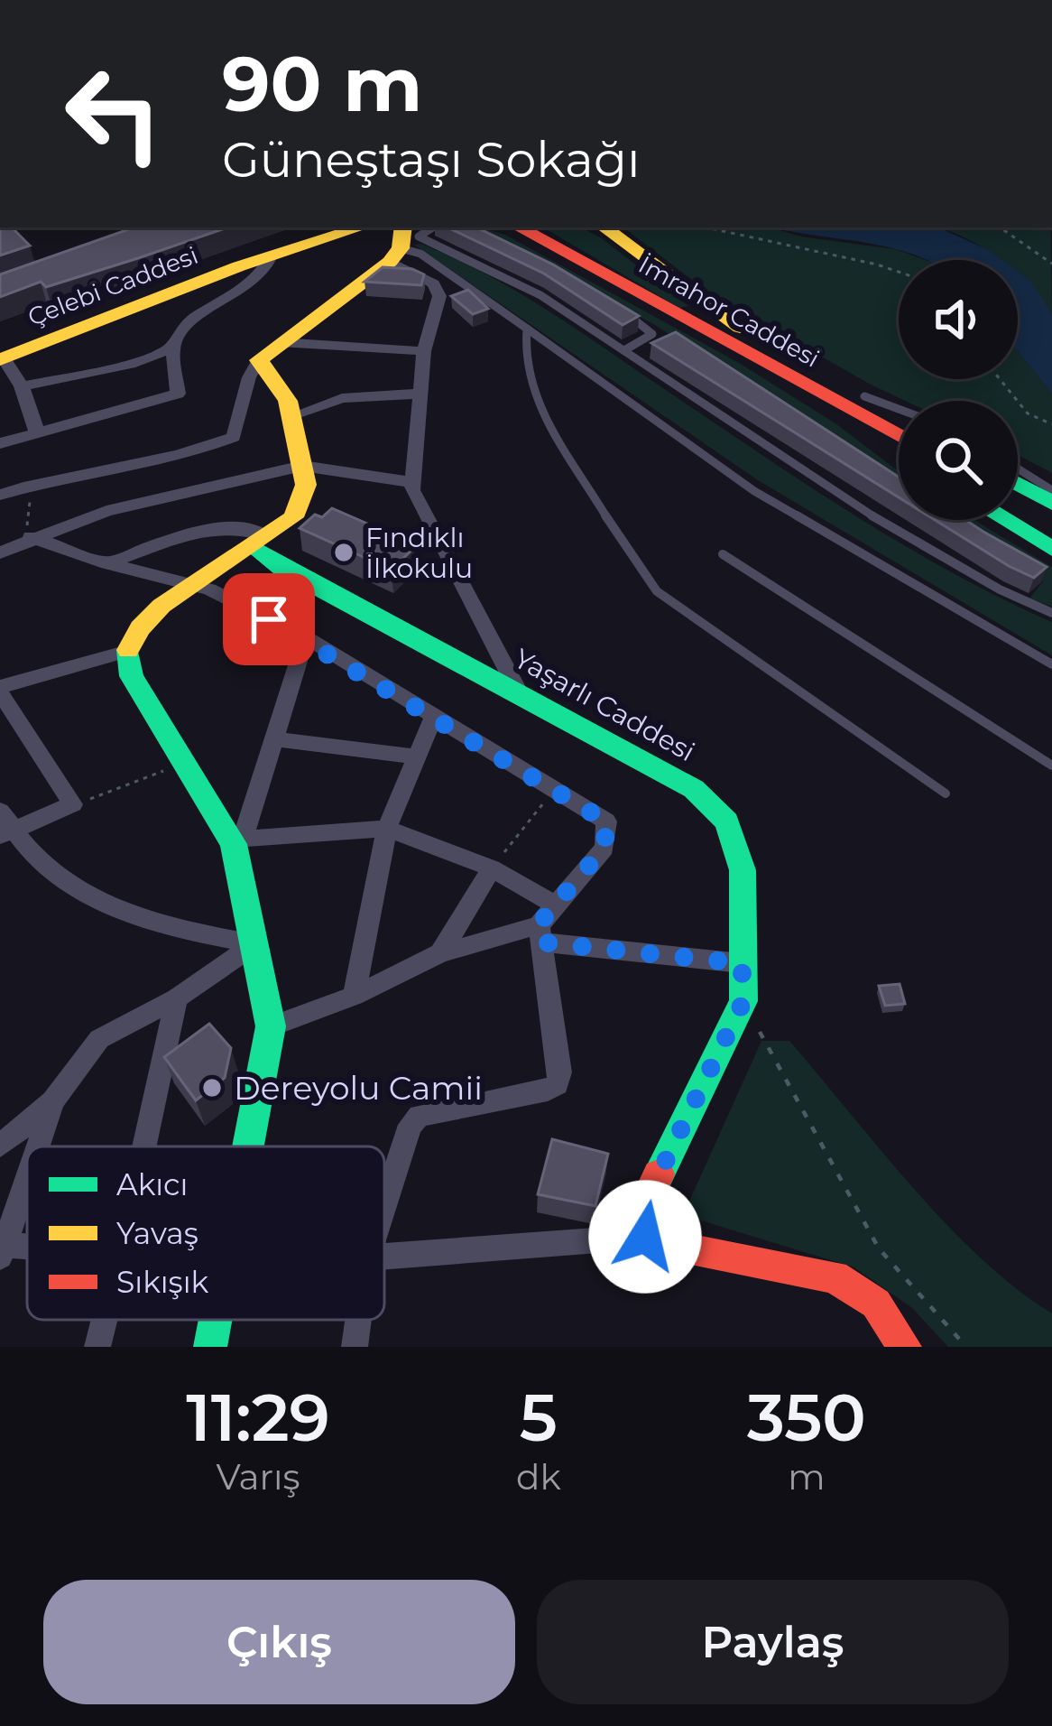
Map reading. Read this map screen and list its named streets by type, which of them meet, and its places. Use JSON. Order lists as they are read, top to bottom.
{
  "streets": {
    "main road": ["Çelebi Caddesi", "İmrahor Caddesi", "Yaşarlı Caddesi"]
  },
  "places": ["Fındıklı İlkokulu", "Dereyolu Camii"],
  "legend": ["Akıcı", "Yavaş", "Sıkışık"],
  "page": {
    "turn": ["90 m", "Güneştaşı Sokağı"],
    "eta": [
      "11:29",
      "Varış",
      "5",
      "dk",
      "350",
      "m"
    ],
    "buttons": ["Çıkış", "Paylaş"]
  }
}
